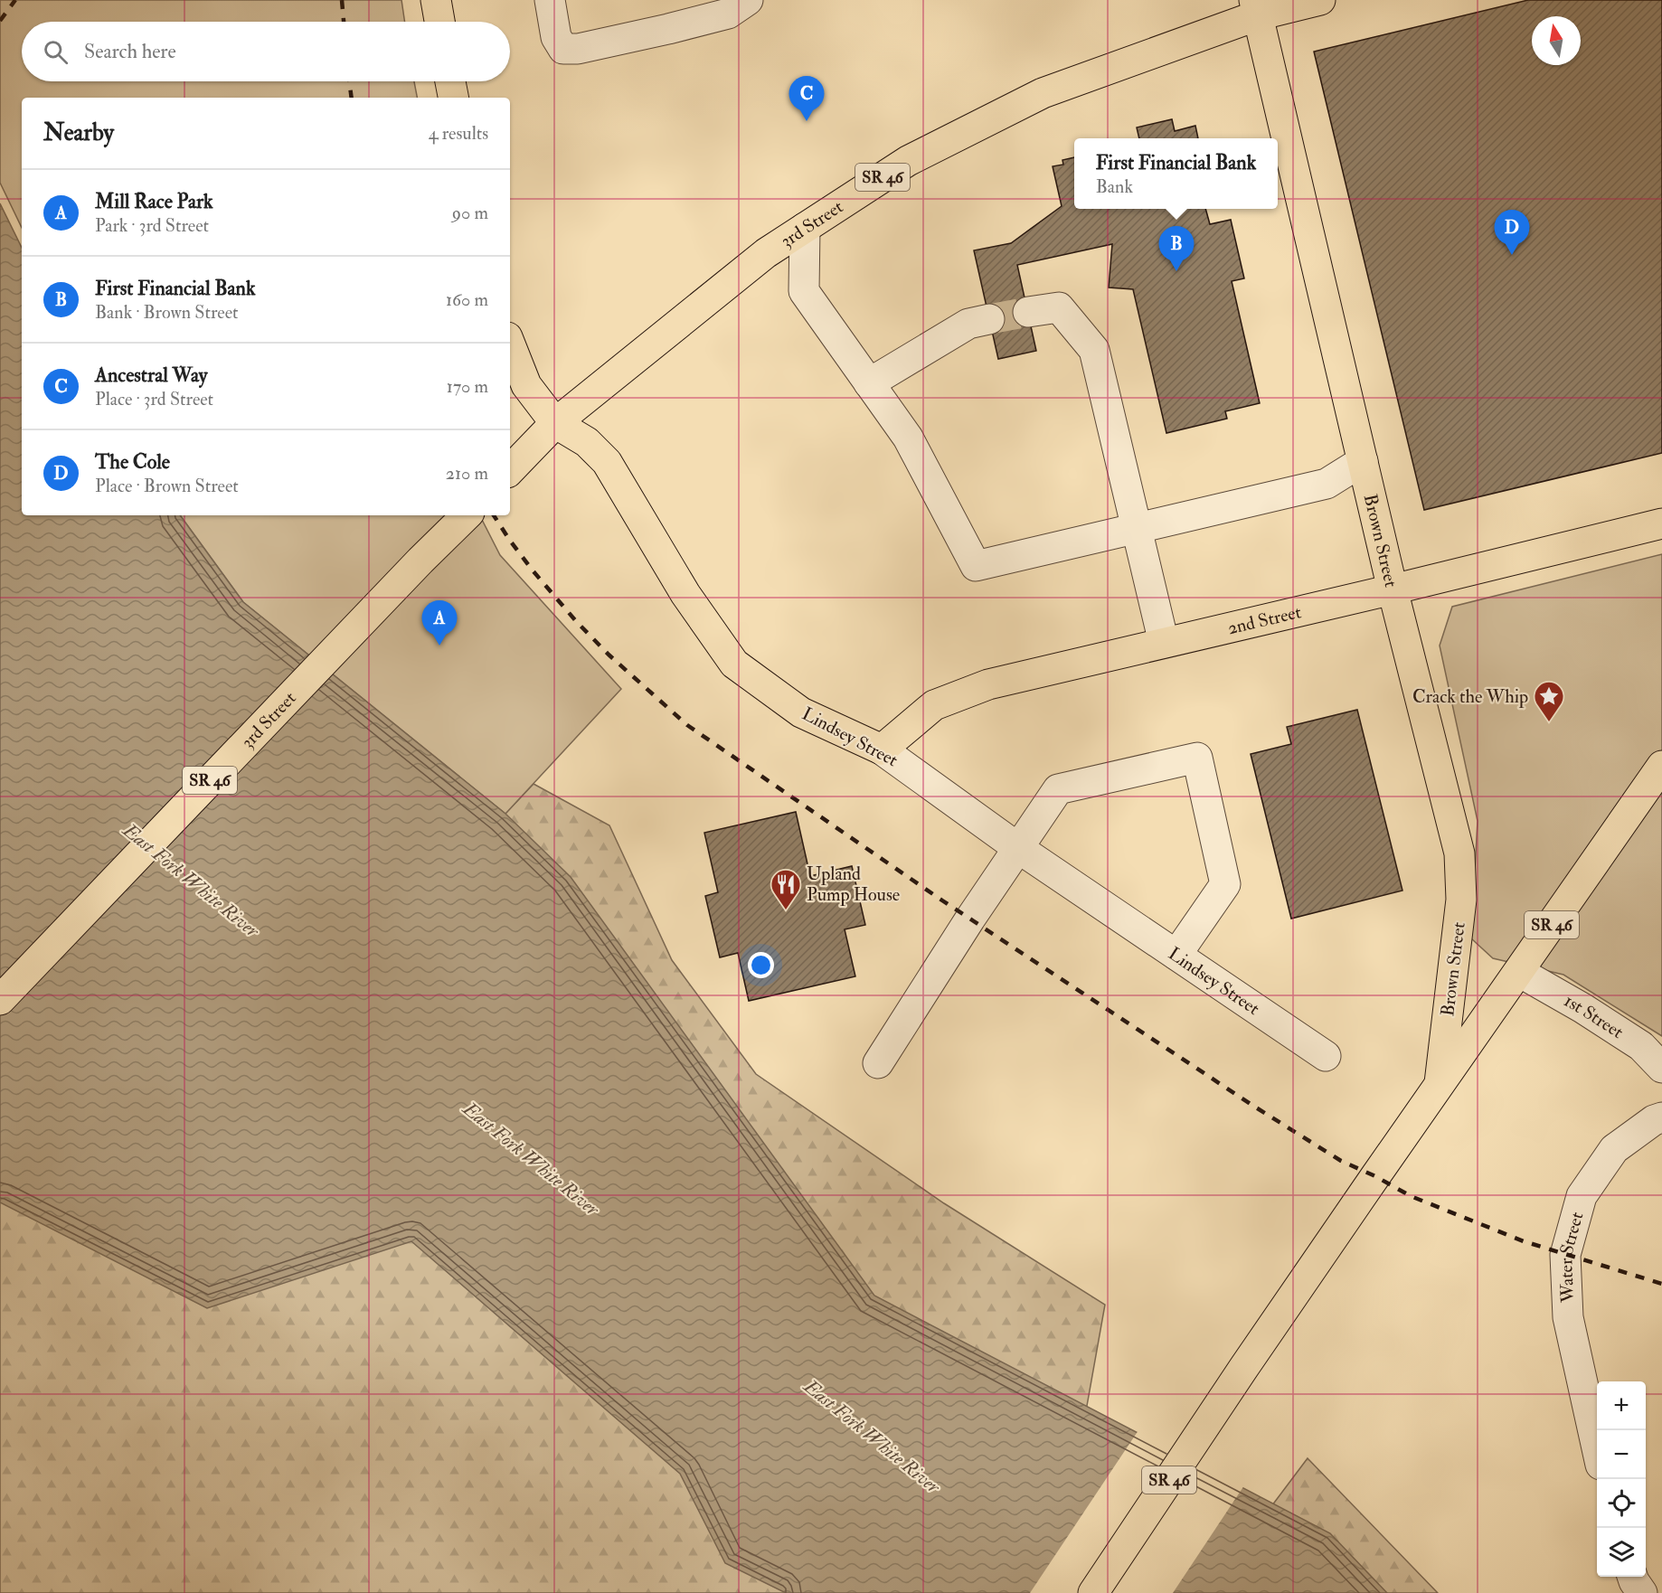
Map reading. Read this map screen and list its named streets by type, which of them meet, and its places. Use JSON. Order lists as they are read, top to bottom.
{
  "streets": {
    "main road": [
      "SR 46",
      "3rd Street",
      "Brown Street",
      "2nd Street",
      "Lindsey Street"
    ],
    "street": ["1st Street", "Water Street"]
  },
  "crossings": [
    ["SR 46", "Brown Street"],
    ["SR 46", "1st Street"],
    ["3rd Street", "Brown Street"],
    ["3rd Street", "Lindsey Street"],
    ["Brown Street", "2nd Street"],
    ["2nd Street", "Lindsey Street"]
  ],
  "water": ["East Fork White River"],
  "places": {
    "place": ["Crack the Whip"],
    "restaurant": ["Upland Pump House"]
  },
  "north": "top",
  "page": {
    "search": "Search here",
    "pins": [
      "C",
      "D",
      "B",
      "A"
    ],
    "heading": ["Nearby", "4 results"],
    "popup": ["First Financial Bank", "Bank"],
    "list": [
      {
        "mark": "A",
        "name": "Mill Race Park",
        "note": "Park · 3rd Street",
        "value": "90 m"
      },
      {
        "mark": "B",
        "name": "First Financial Bank",
        "note": "Bank · Brown Street",
        "value": "160 m"
      },
      {
        "mark": "C",
        "name": "Ancestral Way",
        "note": "Place · 3rd Street",
        "value": "170 m"
      },
      {
        "mark": "D",
        "name": "The Cole",
        "note": "Place · Brown Street",
        "value": "210 m"
      }
    ],
    "map_buttons": ["+", "−"]
  }
}
